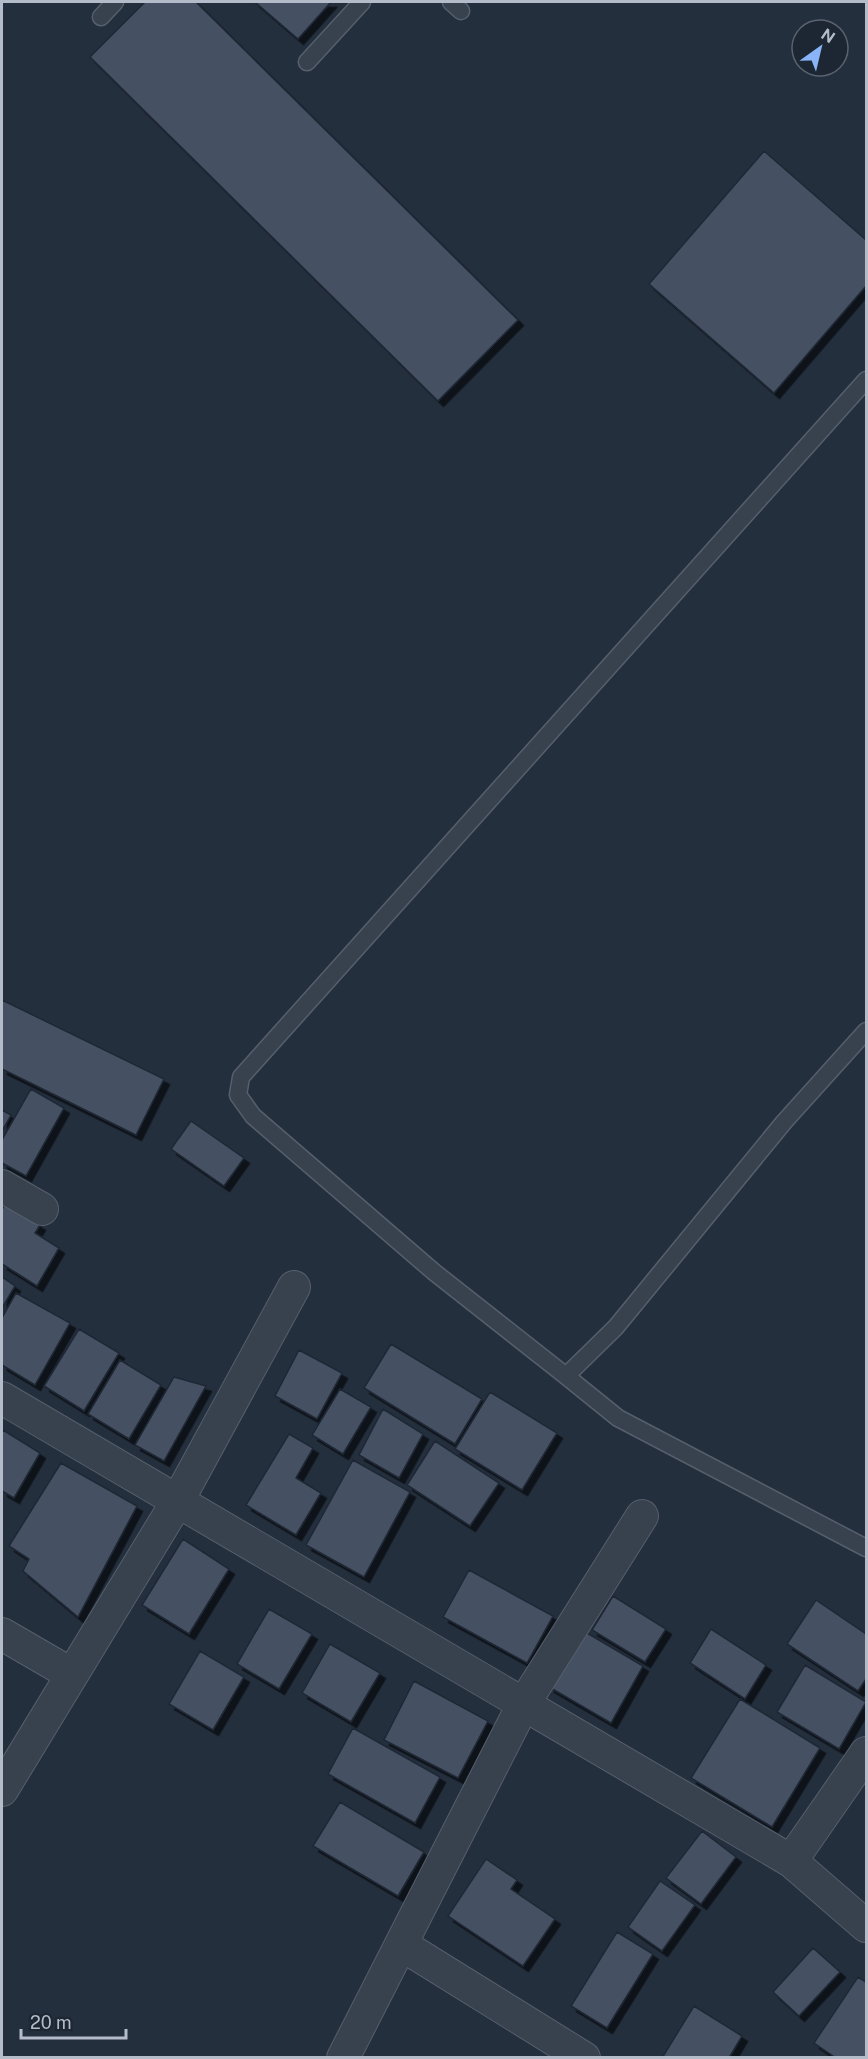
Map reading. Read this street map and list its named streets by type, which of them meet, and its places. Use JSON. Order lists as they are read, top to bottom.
{
  "scale_bar": "20 m",
  "north": "top right"
}
